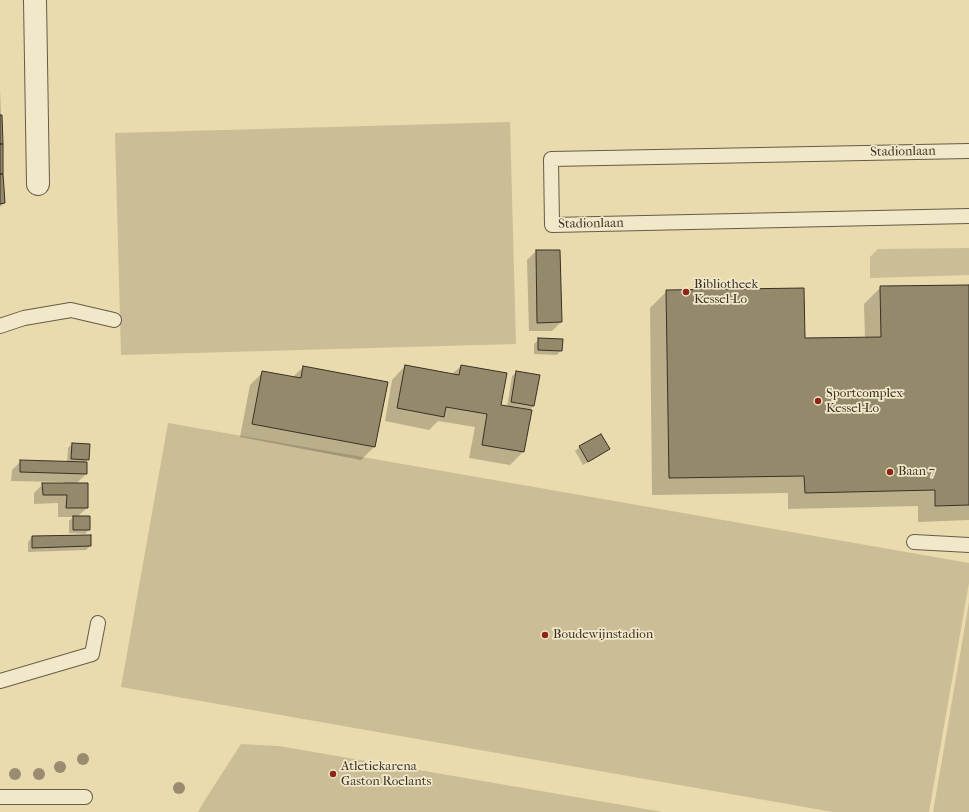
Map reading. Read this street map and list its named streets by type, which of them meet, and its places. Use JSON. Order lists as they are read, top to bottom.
{
  "streets": {
    "lane": ["Stadionlaan"]
  },
  "places": [
    "Bibliotheek Kessel-Lo",
    "Sportcomplex Kessel-Lo",
    "Baan 7",
    "Boudewijnstadion",
    "Atletiekarena Gaston Roelants"
  ]
}
